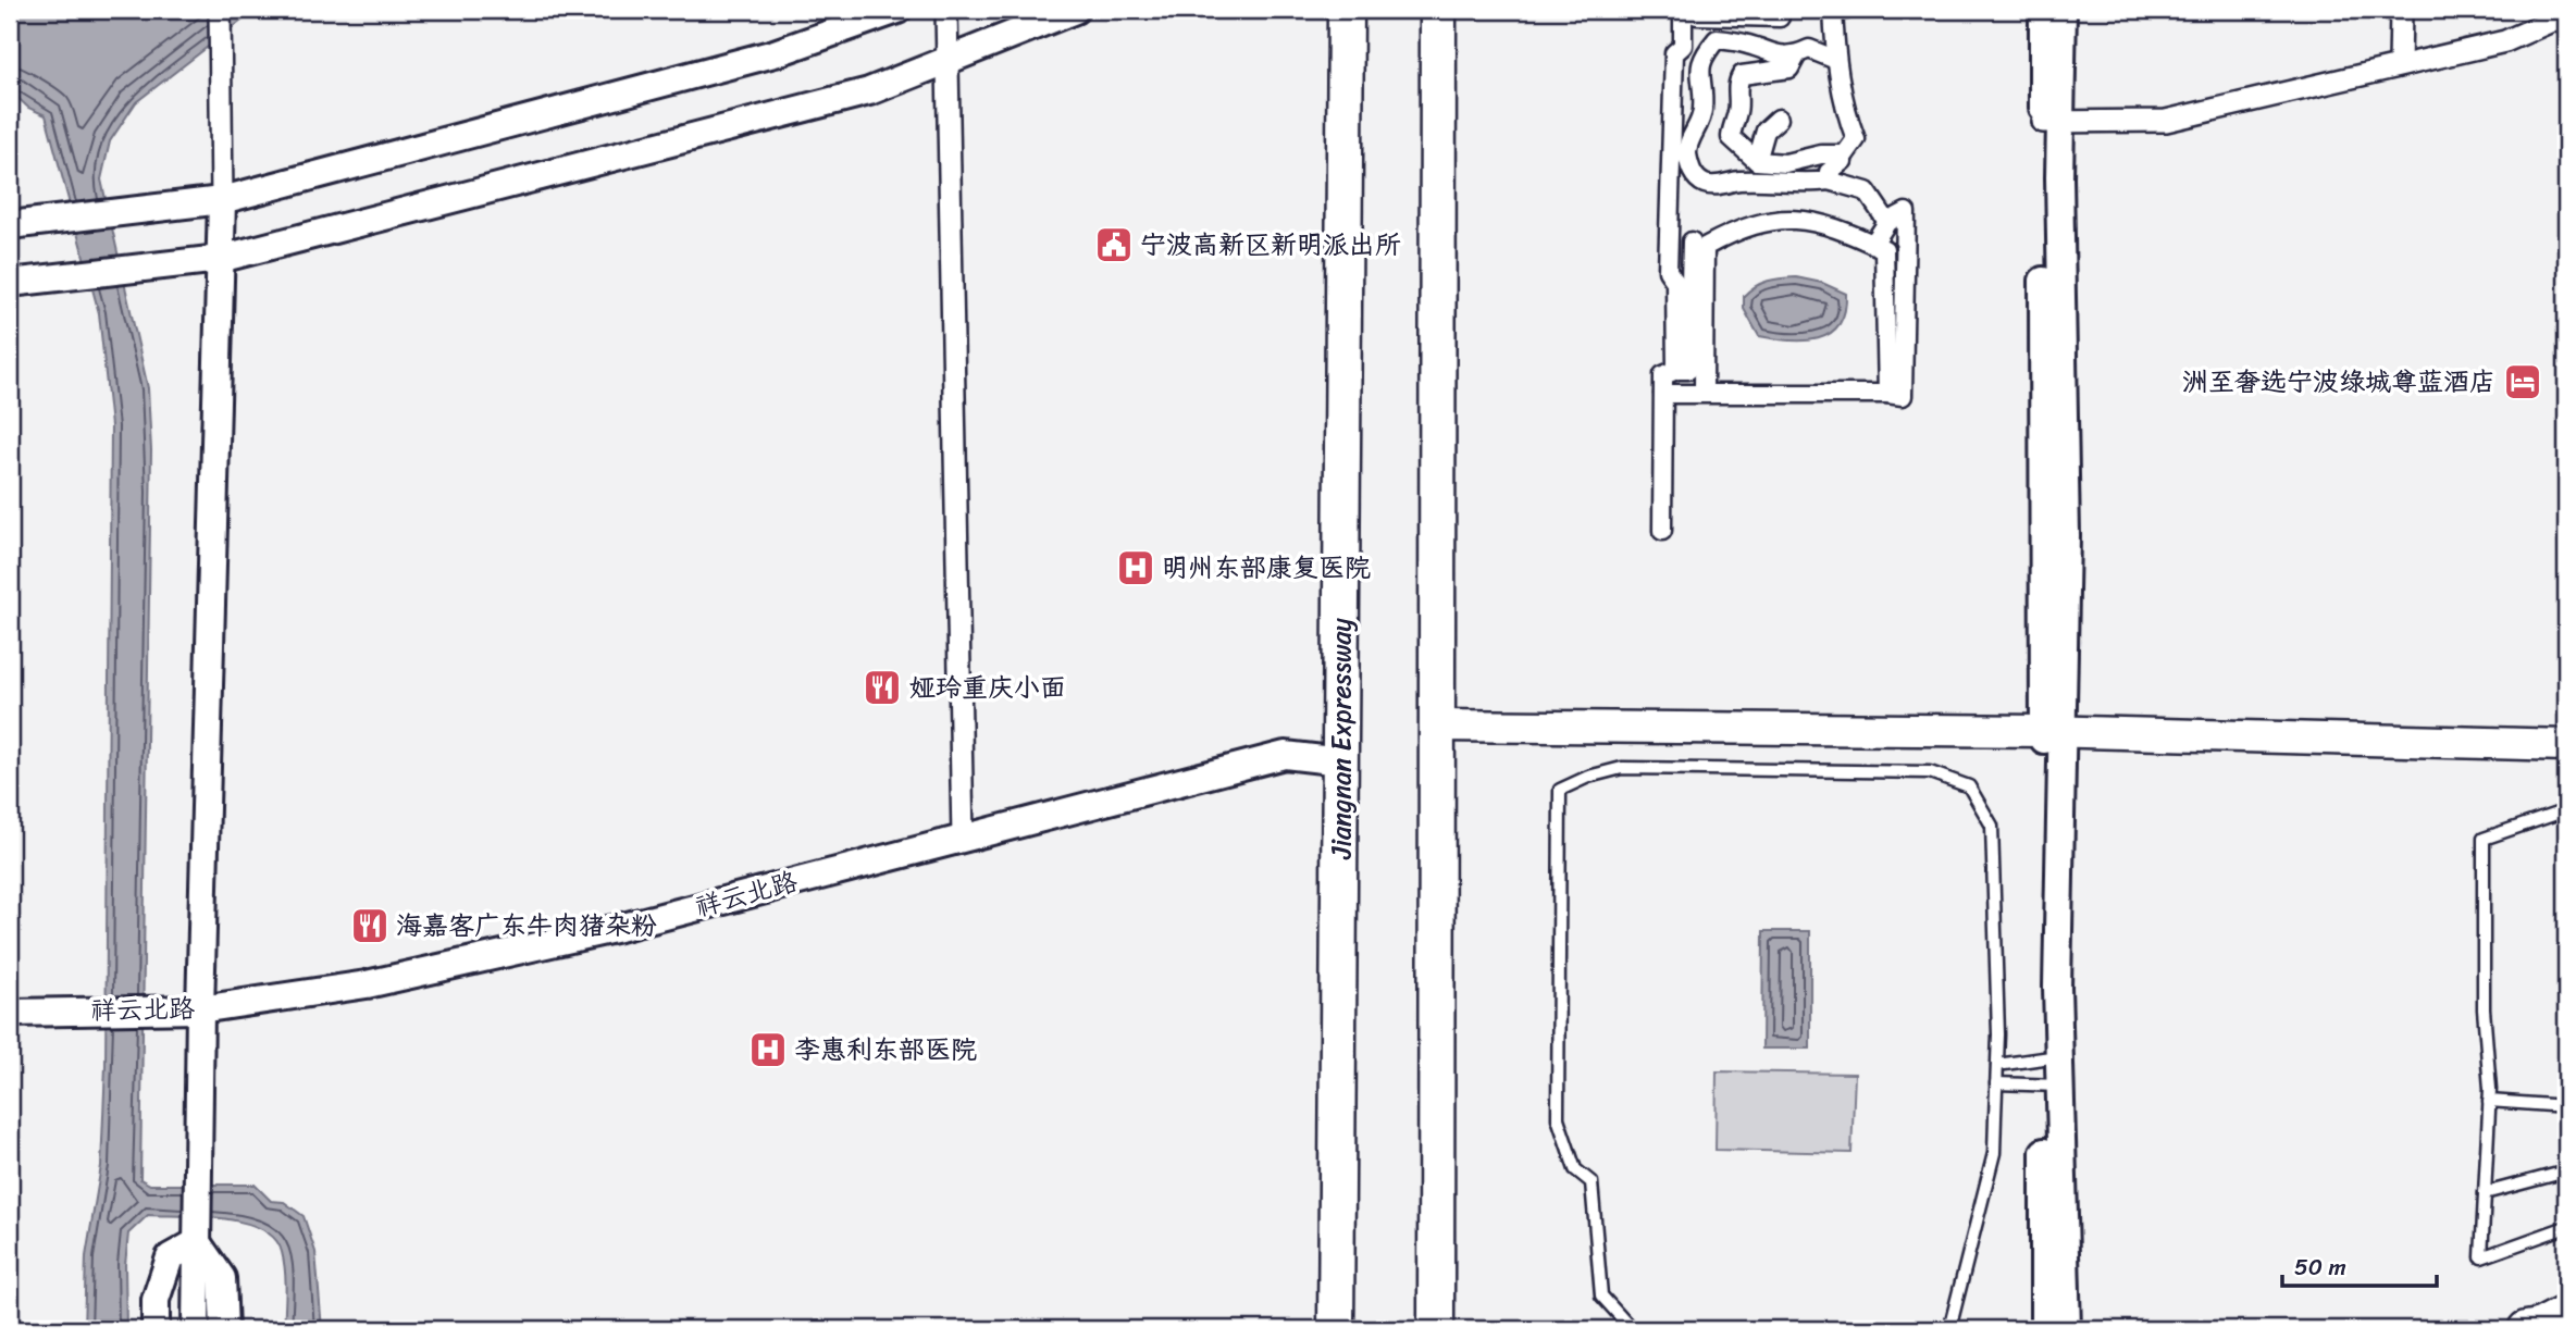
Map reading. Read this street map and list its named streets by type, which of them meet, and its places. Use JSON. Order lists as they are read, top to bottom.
{
  "streets": {
    "main road": ["Jiangnan Expressway"],
    "street": ["祥云北路"]
  },
  "crossings": [
    ["Jiangnan Expressway", "祥云北路"]
  ],
  "places": {
    "public building": ["宁波高新区新明派出所"],
    "hotel": ["洲至奢选宁波绿城尊蓝酒店"],
    "hospital": ["明州东部康复医院", "李惠利东部医院"],
    "restaurant": ["娅玲重庆小面", "海嘉客广东牛肉猪杂粉"]
  },
  "scale_bar": "50 m"
}
